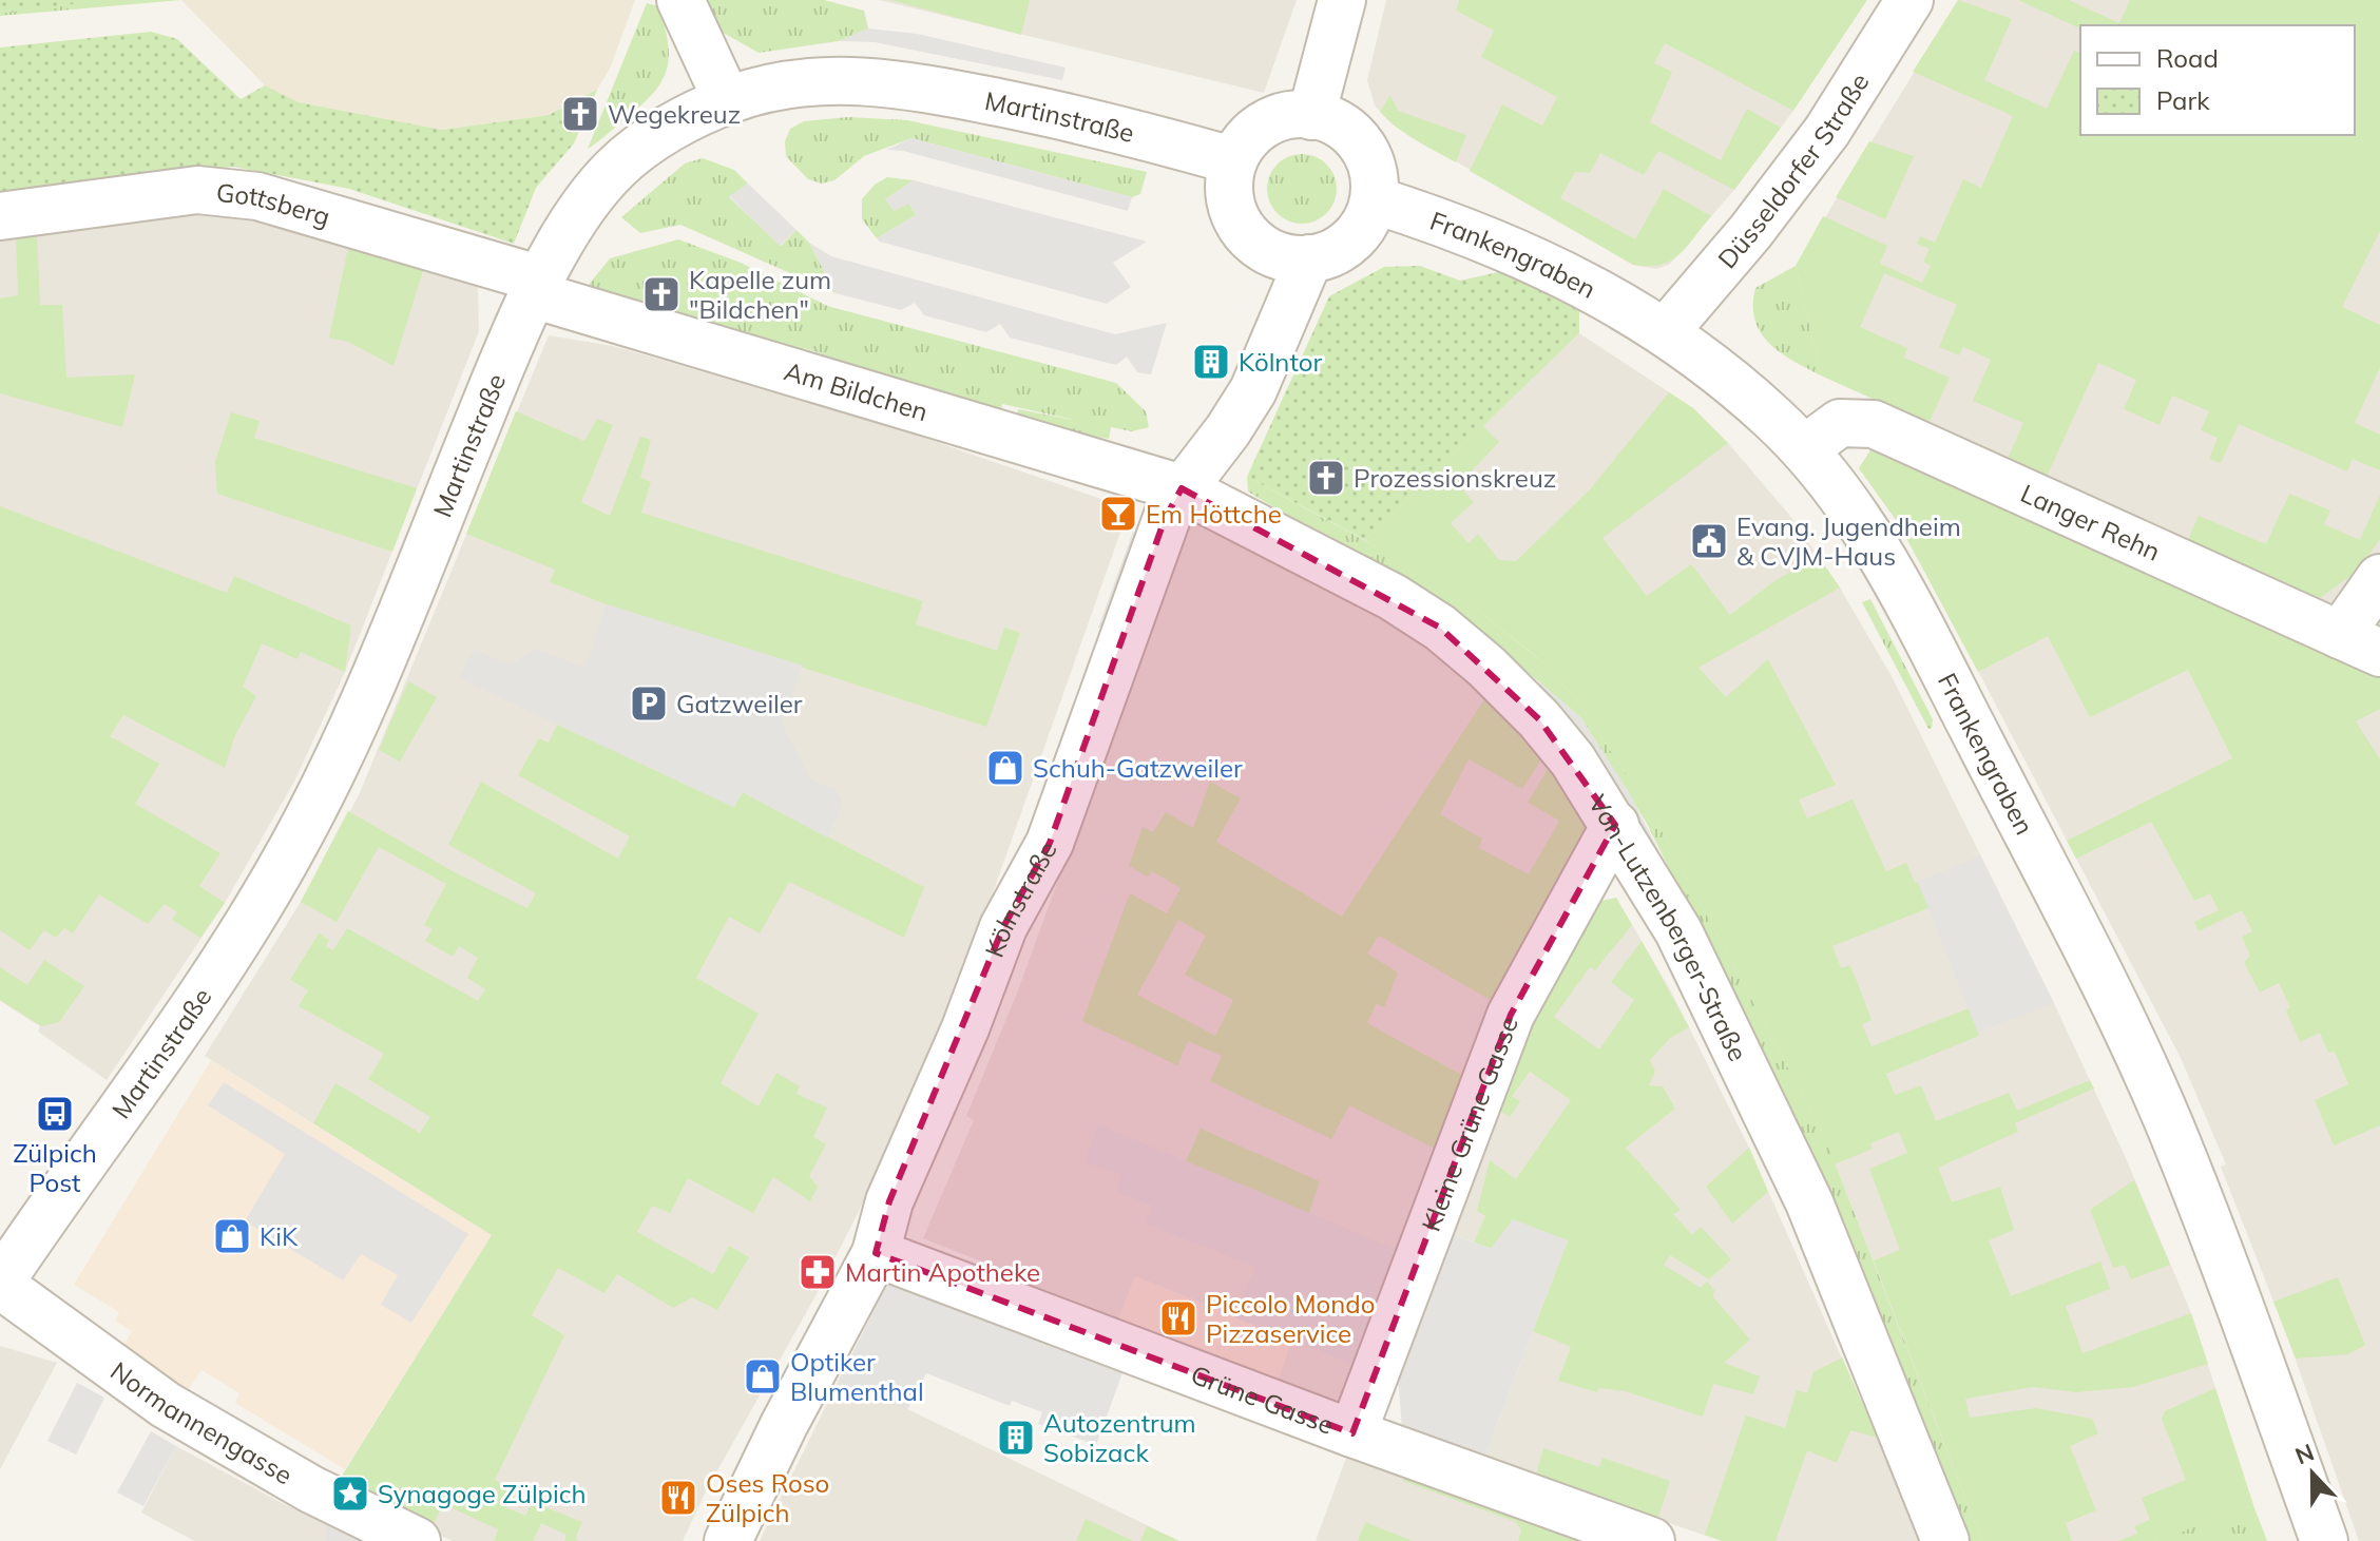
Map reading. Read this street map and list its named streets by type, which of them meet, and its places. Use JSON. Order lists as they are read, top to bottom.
{
  "streets": {
    "street": [
      "Martinstraße",
      "Düsseldorfer Straße",
      "Gottsberg",
      "Frankengraben",
      "Am Bildchen",
      "Langer Rehn",
      "Kölnstraße",
      "Von-Lutzenberger-Straße",
      "Kleine Grüne Gasse",
      "Grüne Gasse",
      "Normannengasse"
    ]
  },
  "crossings": [
    ["Martinstraße", "Gottsberg"],
    ["Martinstraße", "Frankengraben"],
    ["Martinstraße", "Am Bildchen"],
    ["Martinstraße", "Kölnstraße"],
    ["Martinstraße", "Normannengasse"],
    ["Düsseldorfer Straße", "Frankengraben"],
    ["Gottsberg", "Am Bildchen"],
    ["Frankengraben", "Langer Rehn"],
    ["Frankengraben", "Kölnstraße"],
    ["Am Bildchen", "Kölnstraße"],
    ["Am Bildchen", "Von-Lutzenberger-Straße"],
    ["Kölnstraße", "Von-Lutzenberger-Straße"],
    ["Kölnstraße", "Grüne Gasse"],
    ["Von-Lutzenberger-Straße", "Kleine Grüne Gasse"],
    ["Kleine Grüne Gasse", "Grüne Gasse"]
  ],
  "places": {
    "church": ["Wegekreuz", "Kapelle zum \"Bildchen\"", "Prozessionskreuz"],
    "building": ["Kölntor", "Autozentrum Sobizack"],
    "bar": ["Em Höttche"],
    "public building": ["Evang. Jugendheim & CVJM-Haus"],
    "parking": ["Gatzweiler"],
    "shop": ["Schuh-Gatzweiler", "KiK", "Optiker Blumenthal"],
    "bus stop": ["Zülpich Post"],
    "pharmacy": ["Martin Apotheke"],
    "restaurant": ["Piccolo Mondo Pizzaservice", "Oses Roso Zülpich"],
    "place": ["Synagoge Zülpich"]
  },
  "legend": ["Road", "Park"],
  "north": "top"
}
